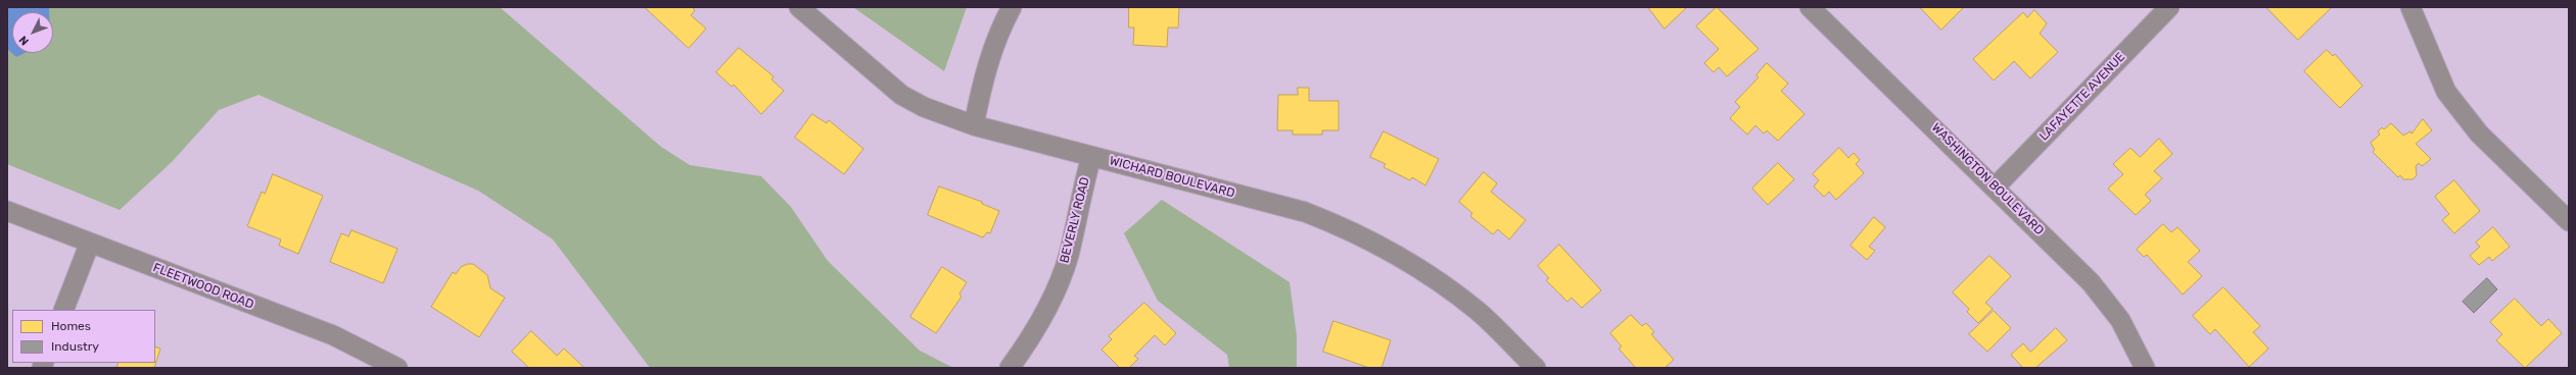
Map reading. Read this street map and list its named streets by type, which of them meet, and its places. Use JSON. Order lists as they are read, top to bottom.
{
  "streets": {
    "street": [
      "LAFAYETTE AVENUE",
      "WICHARD BOULEVARD",
      "WASHINGTON BOULEVARD",
      "BEVERLY ROAD",
      "FLEETWOOD ROAD"
    ]
  },
  "crossings": [
    ["LAFAYETTE AVENUE", "WASHINGTON BOULEVARD"],
    ["WICHARD BOULEVARD", "BEVERLY ROAD"]
  ],
  "legend": ["Homes", "Industry"],
  "north": "bottom left"
}
